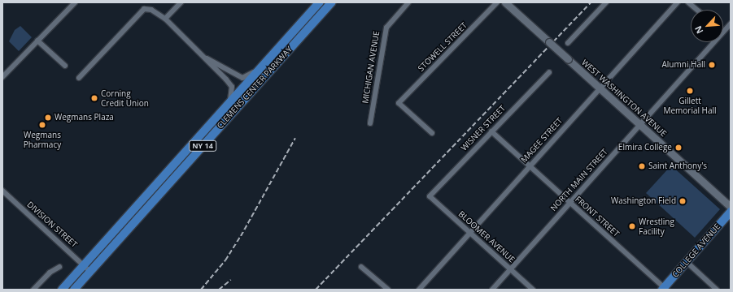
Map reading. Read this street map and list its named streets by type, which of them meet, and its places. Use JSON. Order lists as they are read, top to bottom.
{
  "streets": {
    "main road": ["CLEMENS CENTER PARKWAY", "NY 14", "COLLEGE AVENUE"],
    "street": [
      "STOWELL STREET",
      "MICHIGAN AVENUE",
      "WEST WASHINGTON AVENUE",
      "WISNER STREET",
      "MAGEE STREET",
      "NORTH MAIN STREET",
      "FRONT STREET",
      "DIVISION STREET",
      "BLOOMER AVENUE"
    ]
  },
  "crossings": [
    ["CLEMENS CENTER PARKWAY", "DIVISION STREET"],
    ["WEST WASHINGTON AVENUE", "MAGEE STREET"],
    ["WEST WASHINGTON AVENUE", "NORTH MAIN STREET"],
    ["WISNER STREET", "FRONT STREET"],
    ["WISNER STREET", "BLOOMER AVENUE"],
    ["MAGEE STREET", "FRONT STREET"],
    ["MAGEE STREET", "BLOOMER AVENUE"],
    ["NORTH MAIN STREET", "FRONT STREET"],
    ["NORTH MAIN STREET", "BLOOMER AVENUE"],
    ["FRONT STREET", "COLLEGE AVENUE"]
  ],
  "places": [
    "Alumni Hall",
    "Gillett Memorial Hall",
    "Corning Credit Union",
    "Wegmans Plaza",
    "Wegmans Pharmacy",
    "Elmira College",
    "Saint Anthony's",
    "Washington Field",
    "Wrestling Facility"
  ],
  "north": "bottom left"
}
